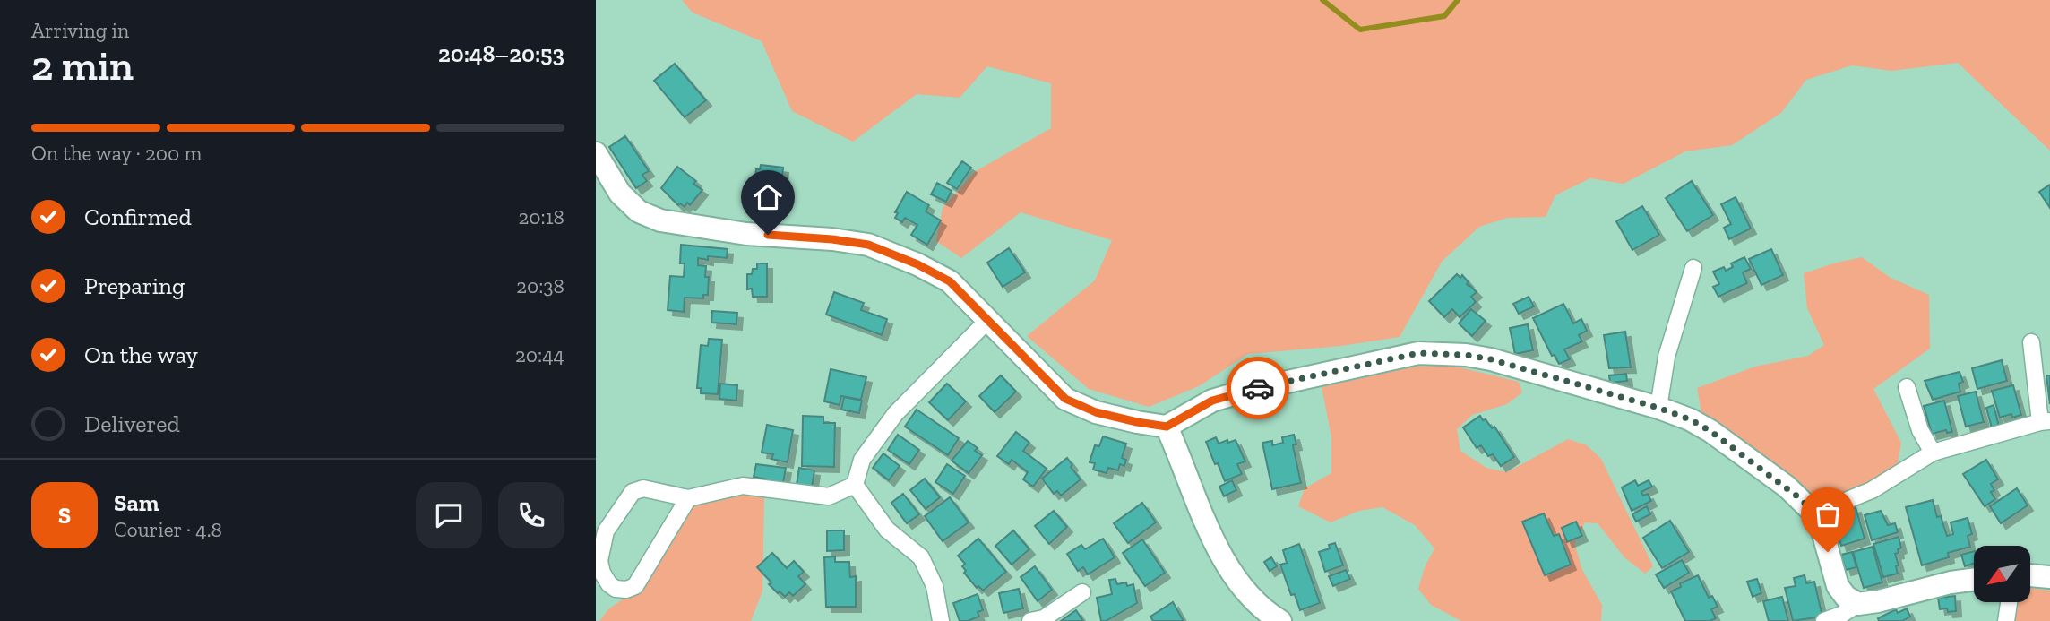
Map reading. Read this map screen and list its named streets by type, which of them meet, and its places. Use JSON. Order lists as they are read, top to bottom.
{
  "north": "bottom left",
  "page": {
    "heading": ["2 min", "Arriving in", "20:48–20:53"],
    "panel": ["Sam", "Courier · 4.8"],
    "bar": "On the way · 200 m",
    "list": [
      ["Confirmed", "20:18"],
      ["Preparing", "20:38"],
      ["On the way", "20:44"],
      "Delivered"
    ],
    "round": "S"
  }
}
